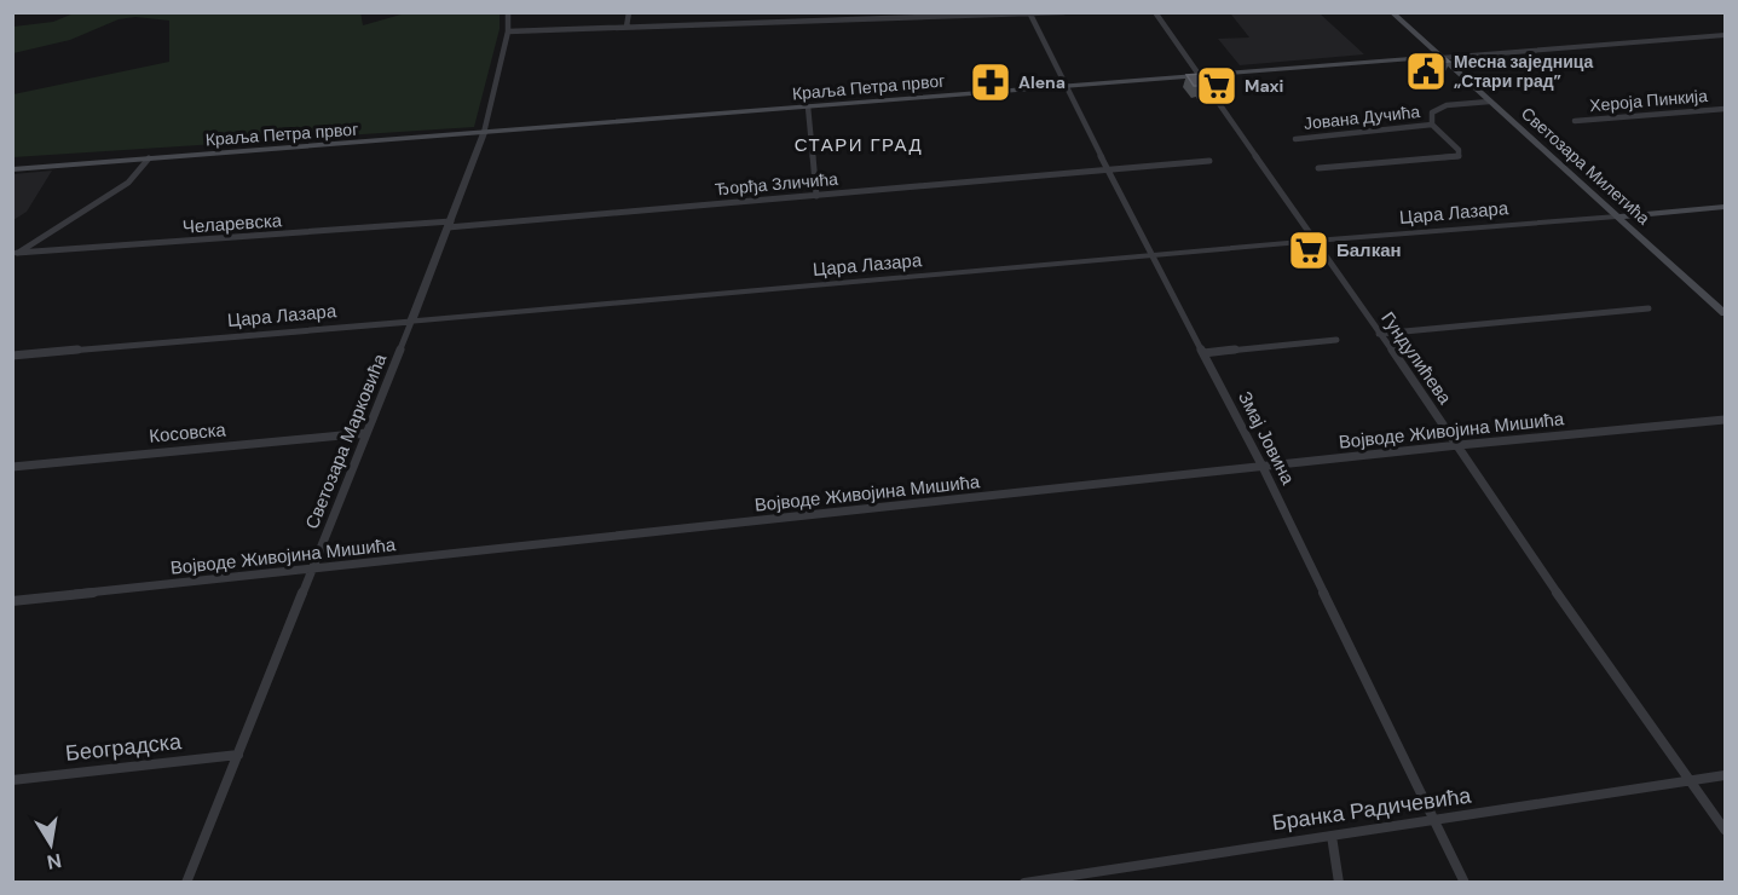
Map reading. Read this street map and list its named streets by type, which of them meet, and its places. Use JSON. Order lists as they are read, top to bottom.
{
  "streets": {
    "main road": ["Краља Петра првог", "Светозара Милетића", "Цара Лазара"],
    "street": [
      "Хероја Пинкија",
      "Јована Дучића",
      "Ђорђа Зличића",
      "Челаревска",
      "Гундулићева",
      "Војводе Живојина Мишића",
      "Косовска",
      "Змај Јовина",
      "Светозара Марковића",
      "Београдска",
      "Бранка Радичевића"
    ]
  },
  "crossings": [
    ["Краља Петра првог", "Светозара Милетића"],
    ["Краља Петра првог", "Гундулићева"],
    ["Краља Петра првог", "Змај Јовина"],
    ["Краља Петра првог", "Светозара Марковића"],
    ["Светозара Милетића", "Цара Лазара"],
    ["Ђорђа Зличића", "Челаревска"],
    ["Ђорђа Зличића", "Змај Јовина"],
    ["Ђорђа Зличића", "Светозара Марковића"],
    ["Цара Лазара", "Гундулићева"],
    ["Цара Лазара", "Змај Јовина"],
    ["Цара Лазара", "Светозара Марковића"],
    ["Челаревска", "Светозара Марковића"],
    ["Гундулићева", "Војводе Живојина Мишића"],
    ["Гундулићева", "Бранка Радичевића"],
    ["Војводе Живојина Мишића", "Змај Јовина"],
    ["Војводе Живојина Мишића", "Светозара Марковића"],
    ["Косовска", "Светозара Марковића"],
    ["Змај Јовина", "Бранка Радичевића"],
    ["Светозара Марковића", "Београдска"]
  ],
  "districts": ["СТАРИ ГРАД"],
  "places": {
    "public building": ["Месна заједница „Стари град”"],
    "pharmacy": ["Alena"],
    "supermarket": ["Maxi", "Балкан"]
  },
  "north": "bottom"
}
